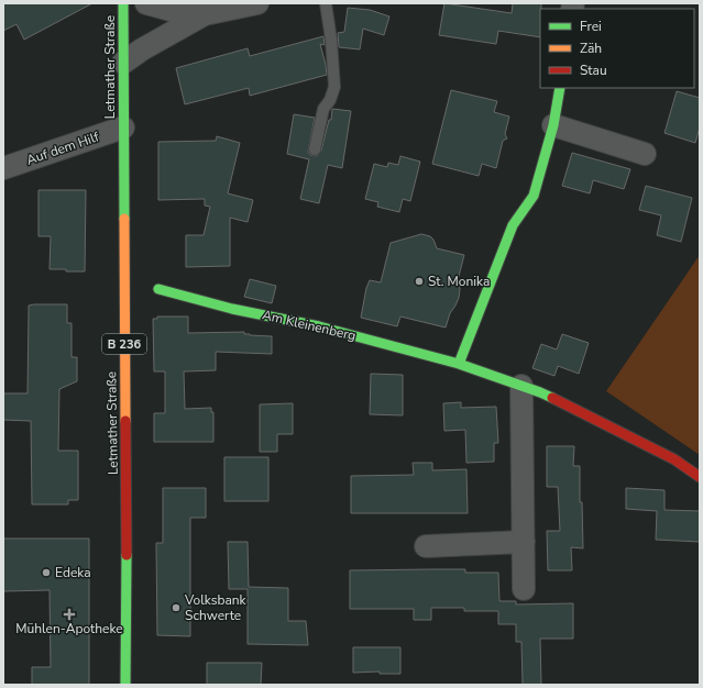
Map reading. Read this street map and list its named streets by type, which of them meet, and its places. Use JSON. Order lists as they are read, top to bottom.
{
  "streets": {
    "street": [
      "Letmather Straße",
      "Auf dem Hilf",
      "Am Kleinenberg",
      "B 236"
    ]
  },
  "crossings": [
    ["Letmather Straße", "Auf dem Hilf"]
  ],
  "places": {
    "other": ["St. Monika", "Edeka", "Volksbank Schwerte"],
    "health": ["Mühlen-Apotheke"]
  },
  "legend": ["Frei", "Zäh", "Stau"]
}
